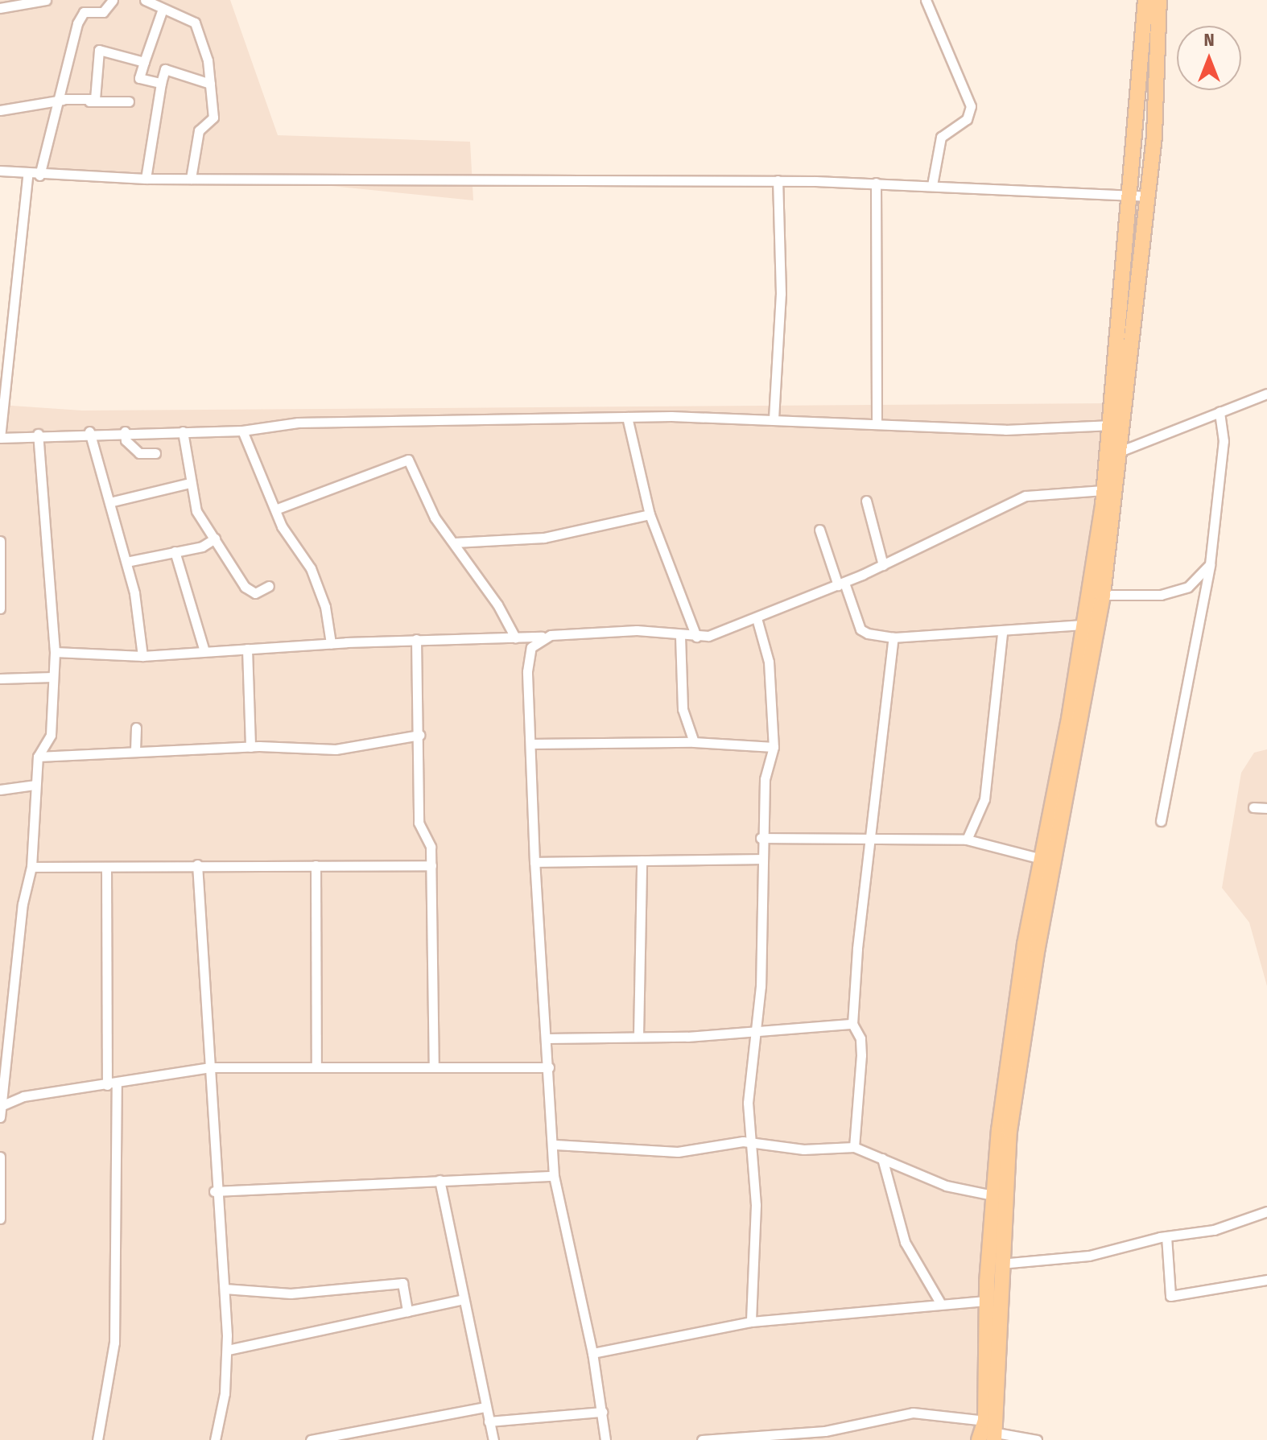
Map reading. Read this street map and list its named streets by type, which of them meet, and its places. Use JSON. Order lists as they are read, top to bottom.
{
  "north": "top"
}
